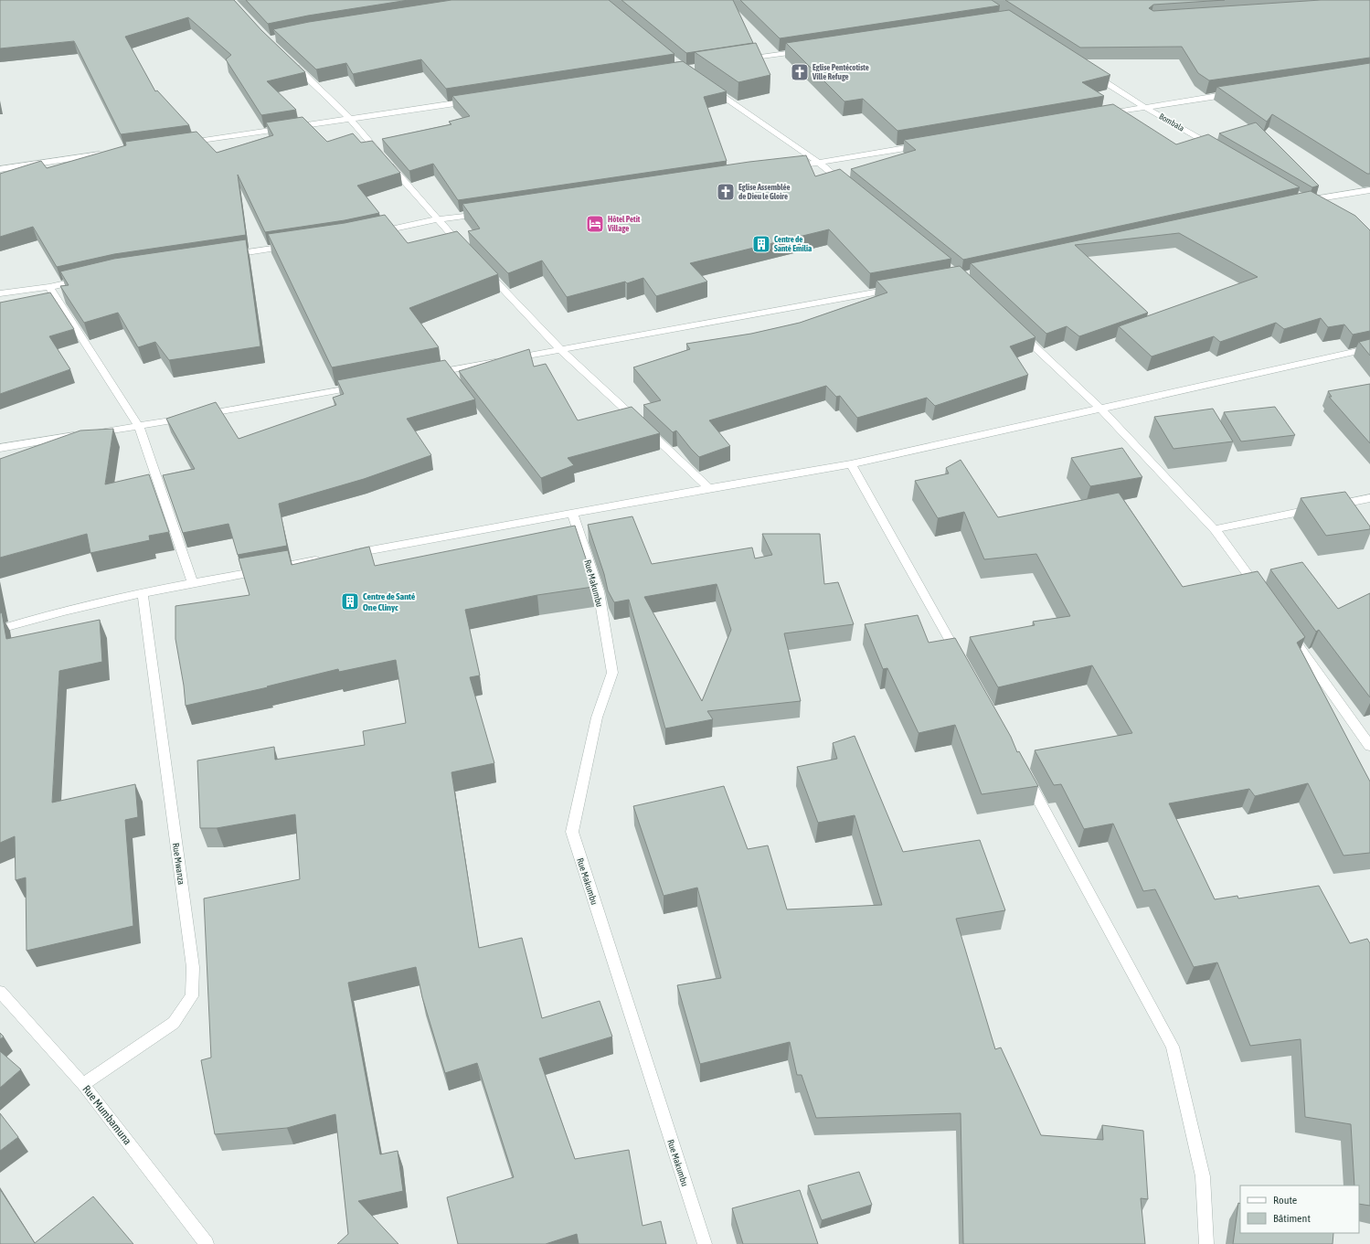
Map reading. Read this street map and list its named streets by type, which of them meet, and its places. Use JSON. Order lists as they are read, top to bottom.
{
  "streets": {
    "street": [
      "Bombala",
      "Rue Makumbu",
      "Rue Mwanza",
      "Rue Mumbamuna"
    ]
  },
  "crossings": [
    ["Rue Mwanza", "Rue Mumbamuna"]
  ],
  "places": {
    "church": ["Eglise Pentécotiste Ville Refuge", "Eglise Assemblée de Dieu le Gloire"],
    "hotel": ["Hôtel Petit Village"],
    "building": ["Centre de Santé Emilia", "Centre de Santé One Clinyc"]
  },
  "legend": ["Route", "Bâtiment"]
}
